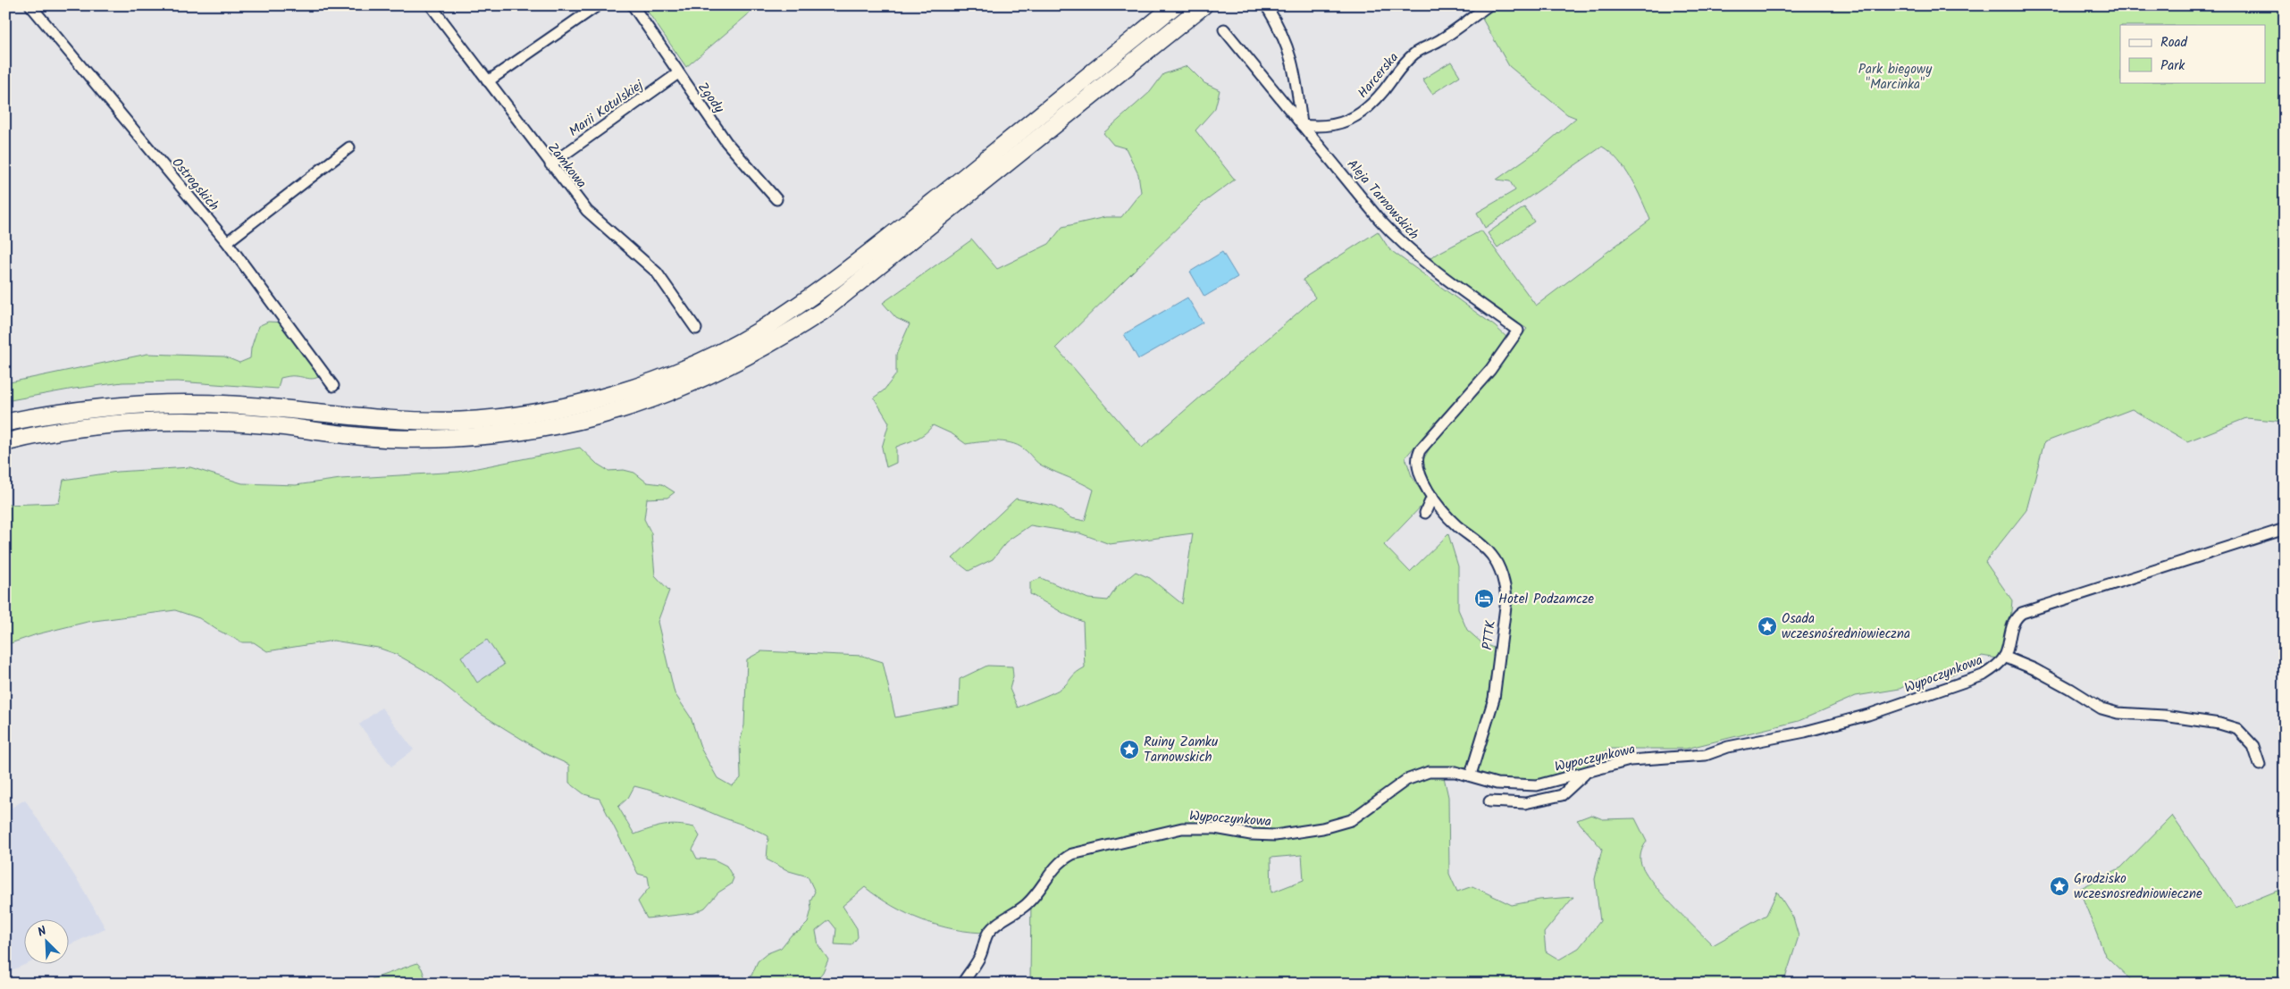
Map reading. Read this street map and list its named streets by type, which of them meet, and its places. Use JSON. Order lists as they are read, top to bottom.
{
  "streets": {
    "street": [
      "Harcerska",
      "Zgody",
      "Marii Kotulskiej",
      "Zamkowa",
      "Ostrogskich",
      "Aleja Tarnowskich",
      "PTTK",
      "Wypoczynkowa"
    ]
  },
  "crossings": [
    ["Harcerska", "Aleja Tarnowskich"],
    ["Zgody", "Marii Kotulskiej"],
    ["Marii Kotulskiej", "Zamkowa"],
    ["Aleja Tarnowskich", "PTTK"],
    ["PTTK", "Wypoczynkowa"]
  ],
  "parks": ["Park biegowy \"Marcinka\""],
  "places": {
    "hotel": ["Hotel Podzamcze"],
    "place": ["Osada wczesnośredniowieczna", "Ruiny Zamku Tarnowskich", "Grodzisko wczesnosredniowieczne"]
  },
  "legend": ["Road", "Park"],
  "north": "top left"
}
